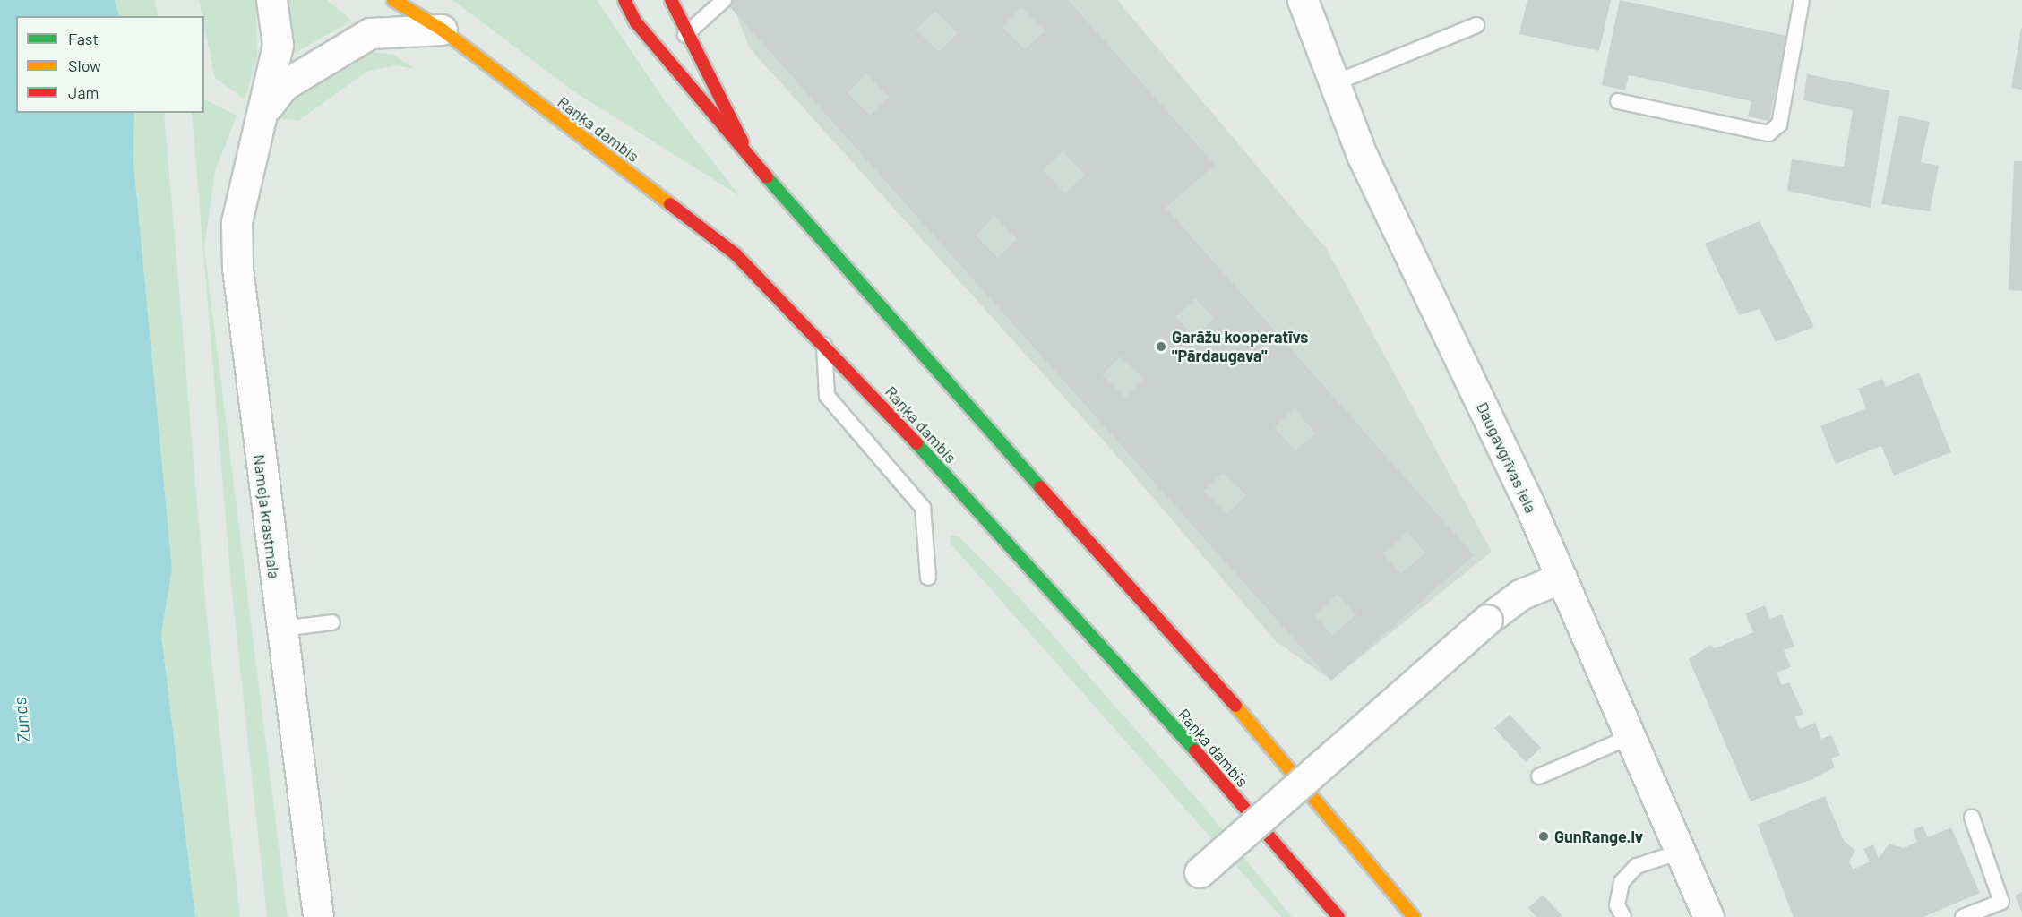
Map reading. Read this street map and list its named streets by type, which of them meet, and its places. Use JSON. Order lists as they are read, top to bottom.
{
  "streets": {
    "main road": ["Raņķa dambis"],
    "street": ["Daugavgrīvas iela", "Nameja krastmala"]
  },
  "crossings": [
    ["Raņķa dambis", "Nameja krastmala"]
  ],
  "water": ["Zunds"],
  "places": ["Garāžu kooperatīvs \"Pārdaugava\"", "GunRange.lv"],
  "legend": ["Fast", "Slow", "Jam"]
}
